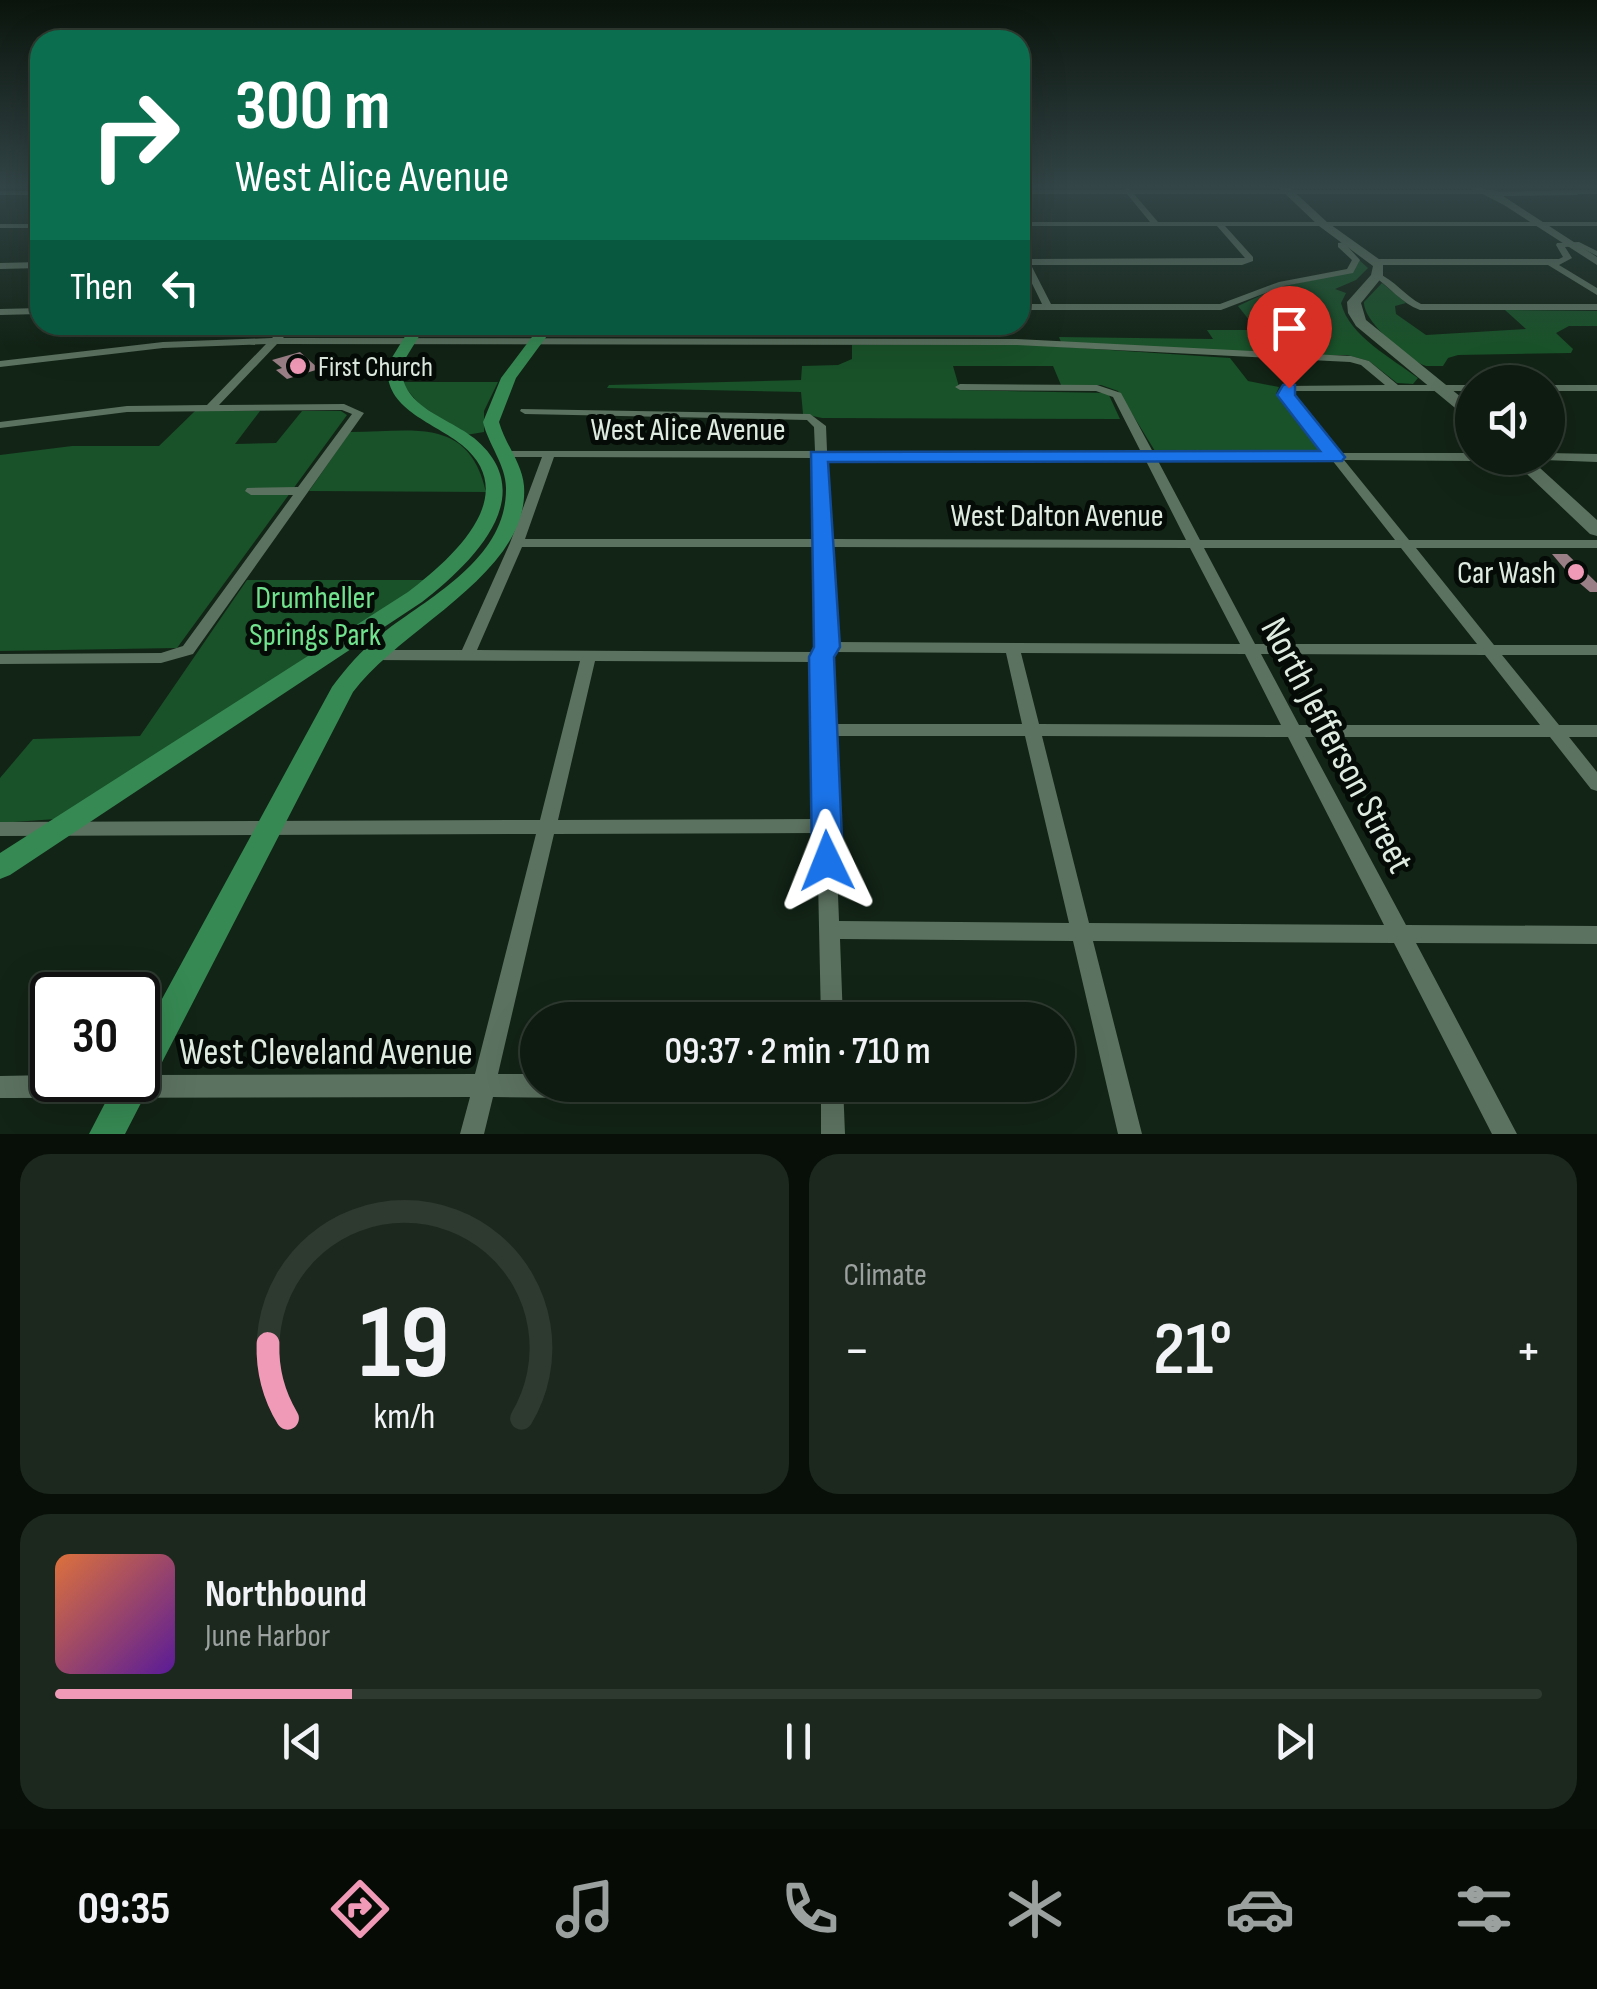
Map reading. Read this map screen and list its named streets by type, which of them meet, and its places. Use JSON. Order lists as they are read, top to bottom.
{
  "streets": {
    "street": [
      "West Alice Avenue",
      "West Dalton Avenue",
      "North Jefferson Street",
      "West Cleveland Avenue"
    ]
  },
  "crossings": [
    ["West Alice Avenue", "North Jefferson Street"],
    ["West Dalton Avenue", "North Jefferson Street"]
  ],
  "parks": ["Drumheller Springs Park"],
  "places": ["First Church", "Car Wash"],
  "page": {
    "turn": ["300 m", "West Alice Avenue"],
    "then": "Then",
    "limit": "30",
    "trip": "09:37 · 2 min · 710 m",
    "tile": "Climate",
    "heat": ["−", "21°", "+"],
    "song": ["Northbound", "June Harbor"],
    "tabs": "09:35",
    "gauge": ["19", "km/h"]
  }
}
